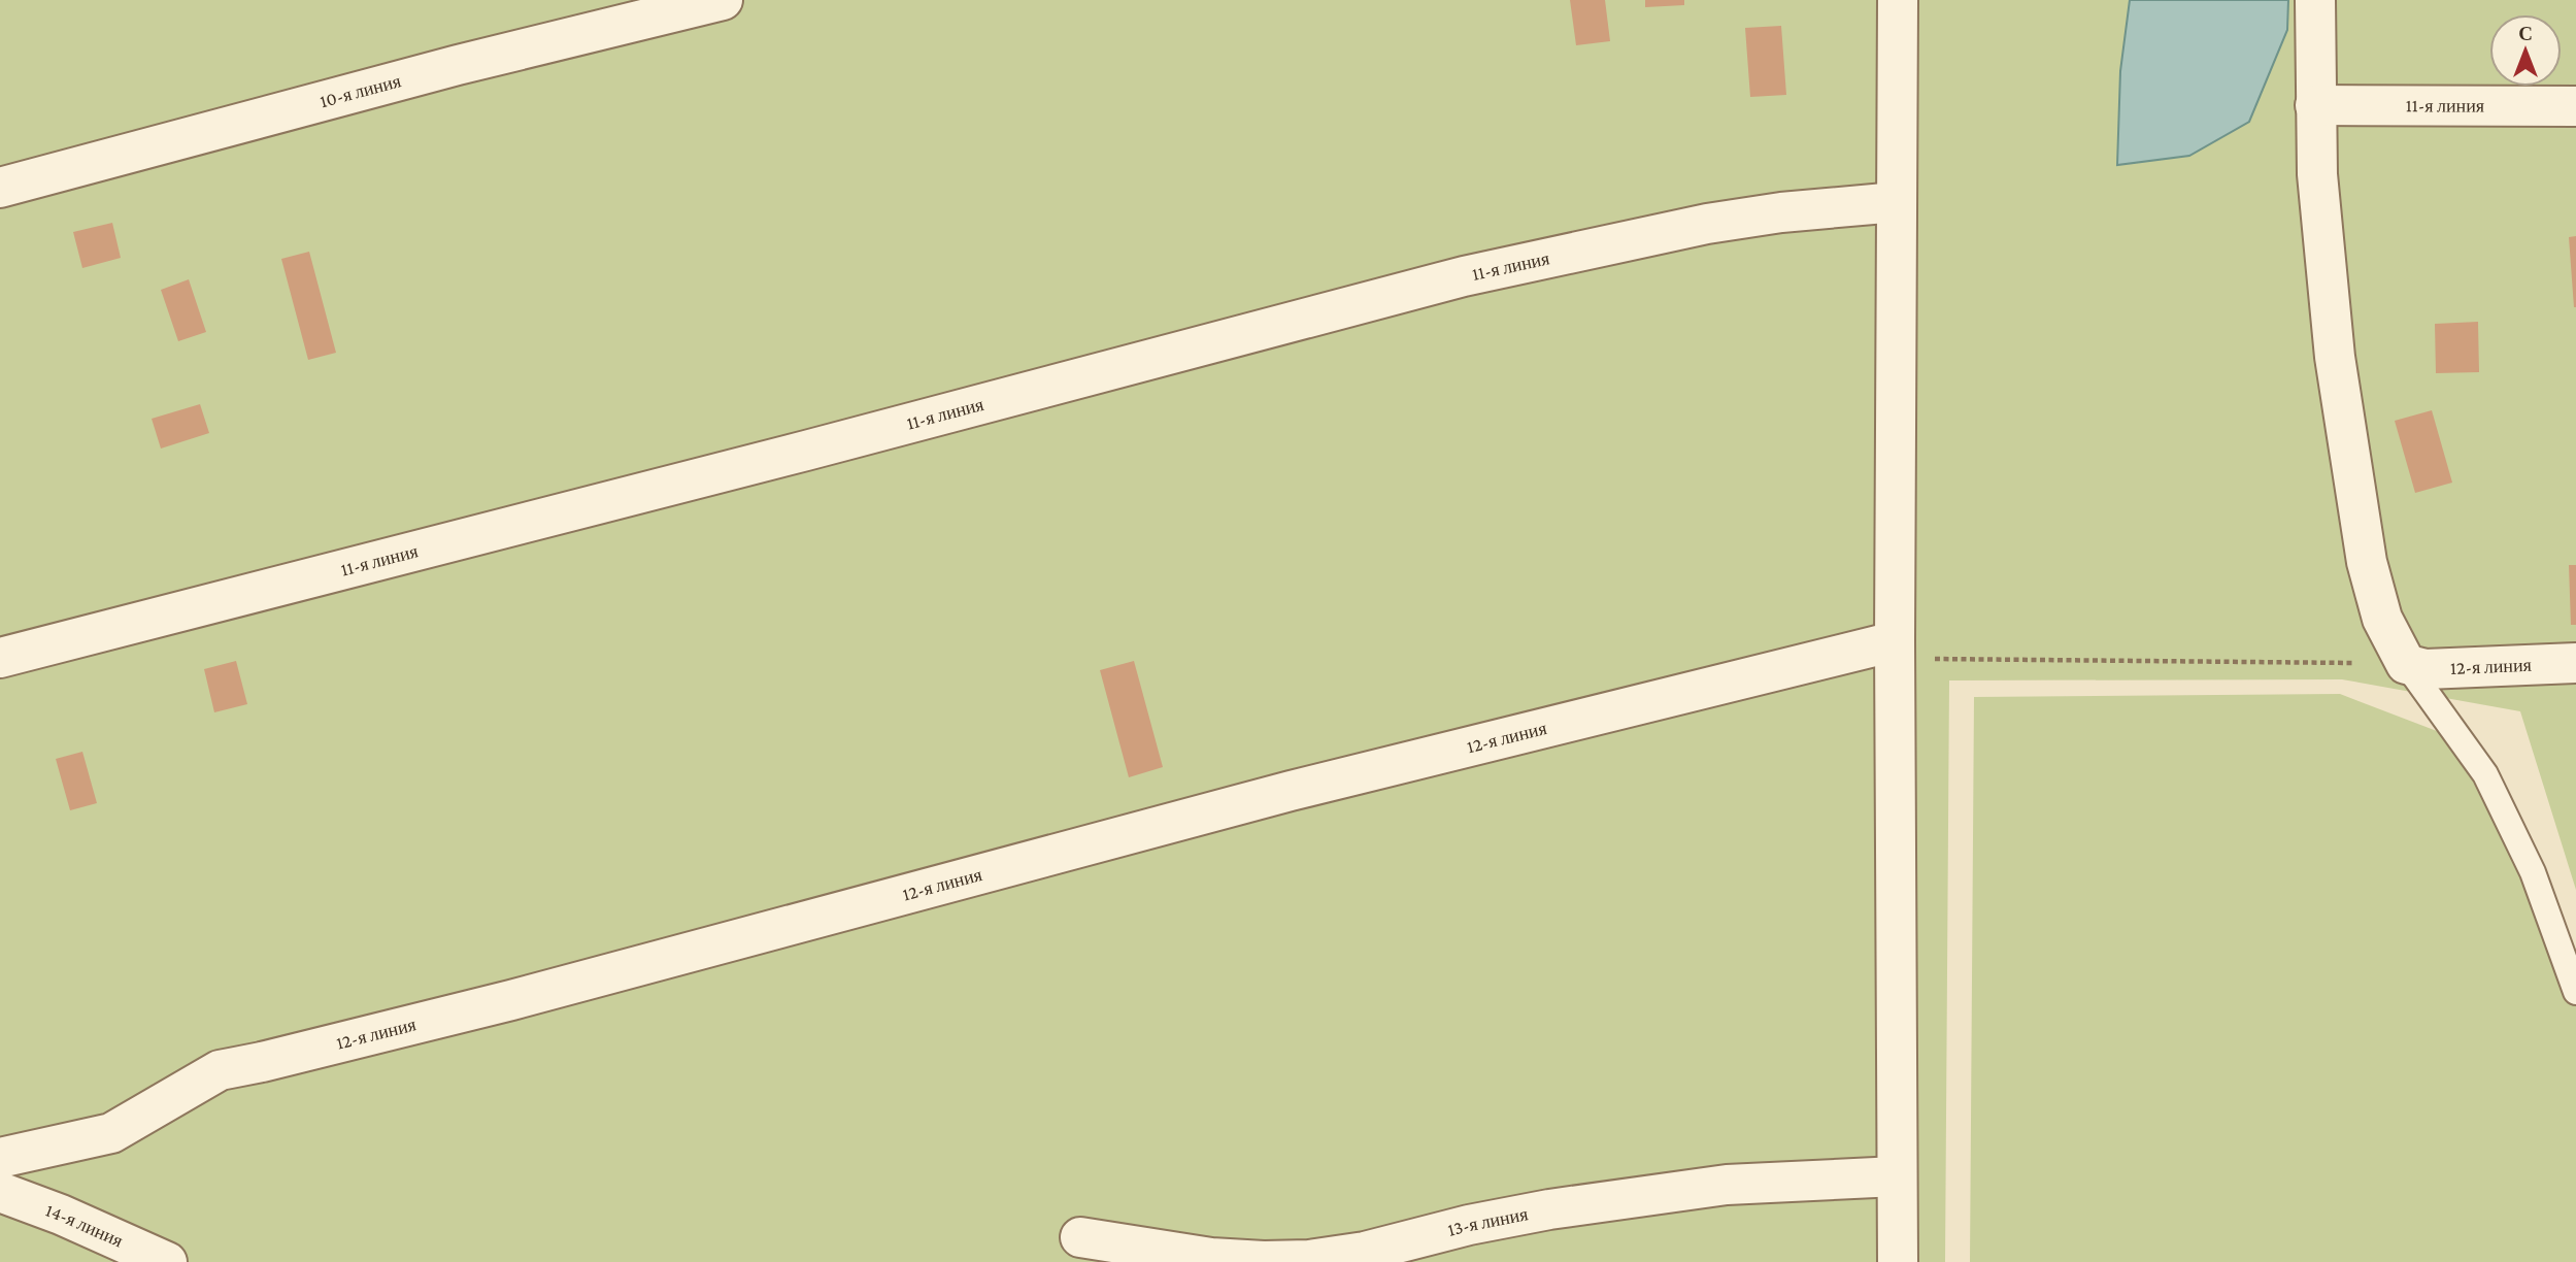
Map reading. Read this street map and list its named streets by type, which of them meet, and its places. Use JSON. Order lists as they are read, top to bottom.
{
  "streets": {
    "street": [
      "10-я линия",
      "11-я линия",
      "12-я линия",
      "13-я линия",
      "14-я линия"
    ]
  },
  "north": "top"
}
